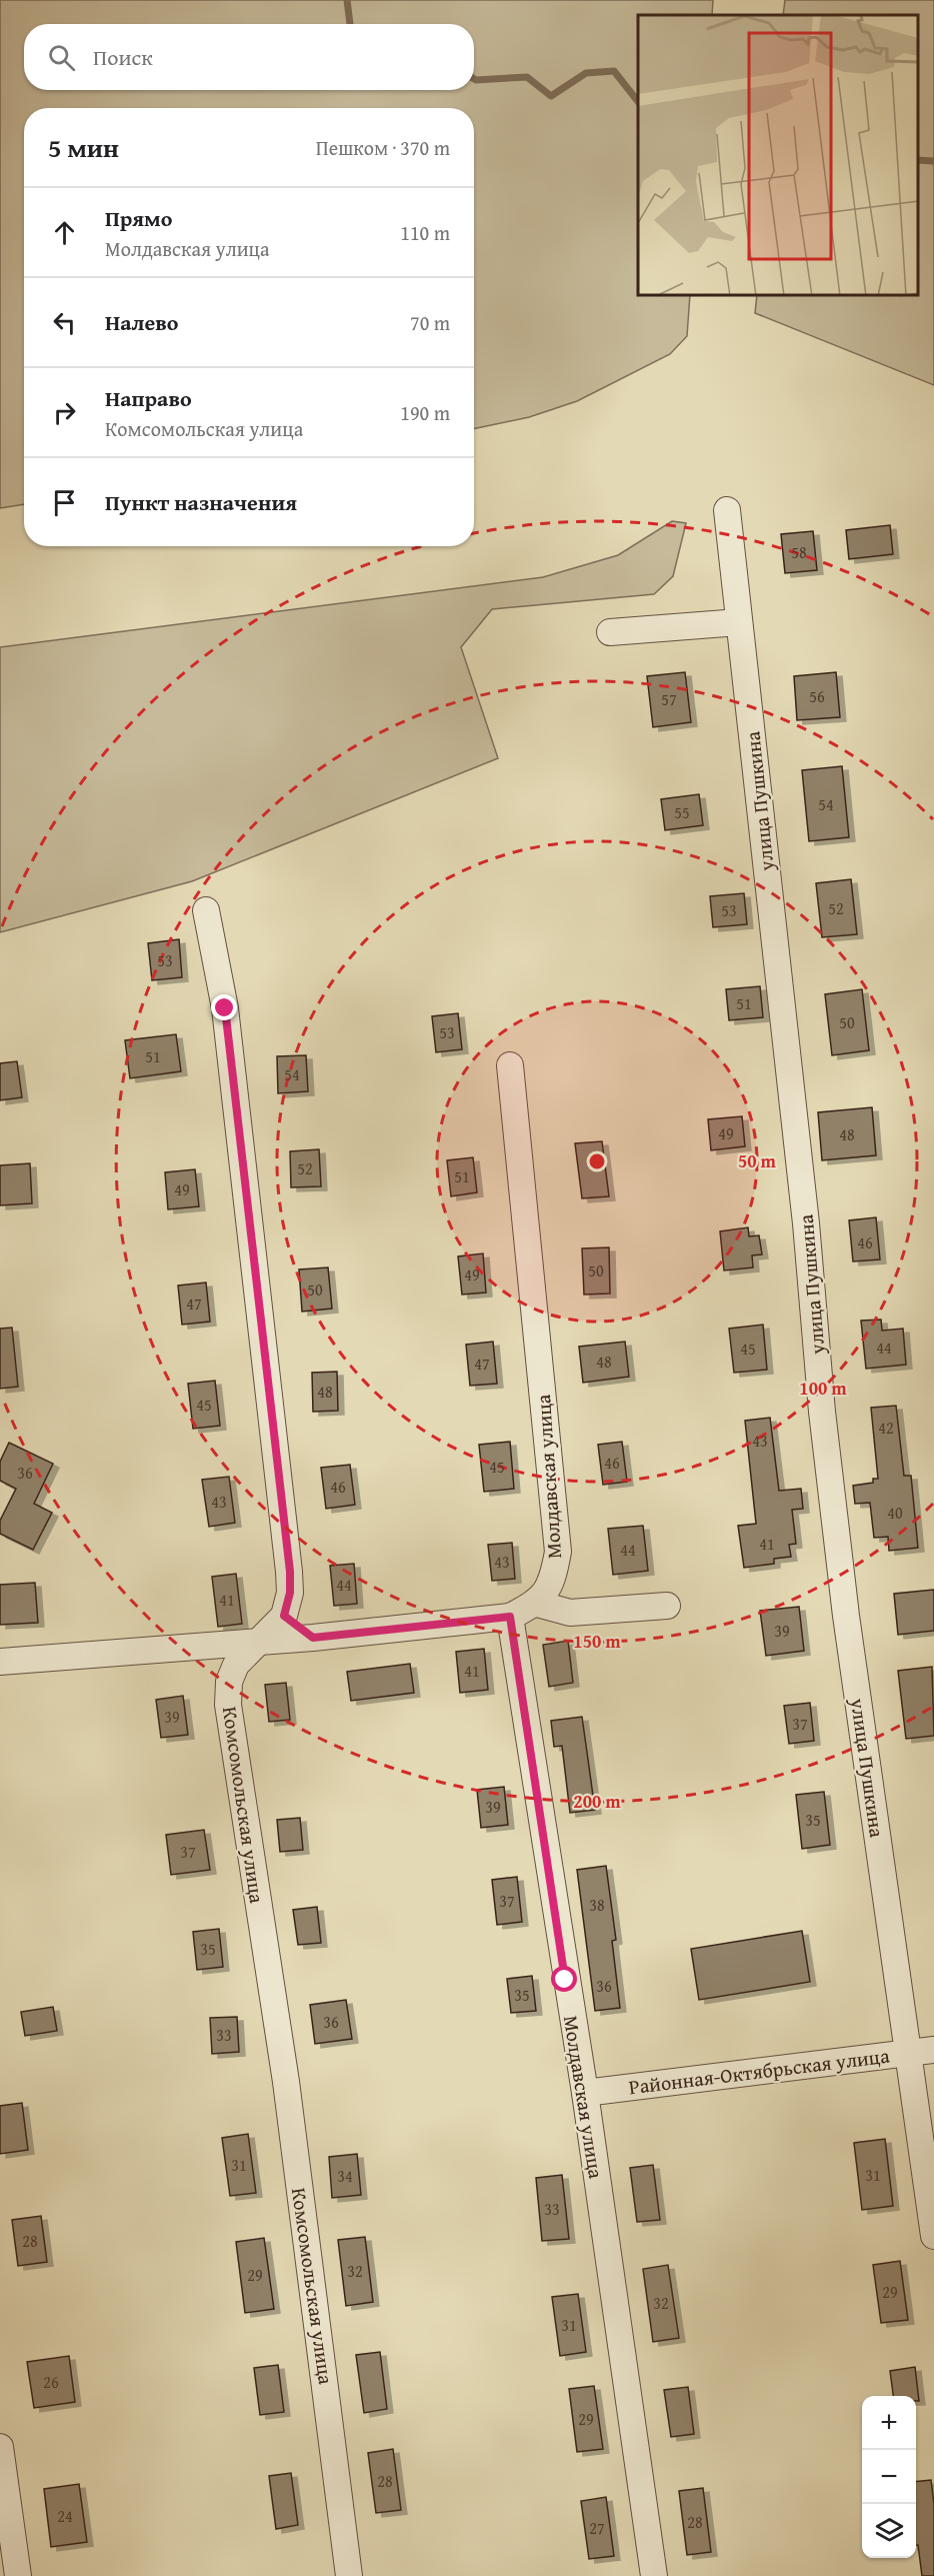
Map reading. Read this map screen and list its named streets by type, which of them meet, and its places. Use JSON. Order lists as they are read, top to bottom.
{
  "streets": {
    "street": [
      "улица Пушкина",
      "Молдавская улица",
      "Комсомольская улица",
      "Районная-Октябрьская улица"
    ]
  },
  "crossings": [
    ["улица Пушкина", "Районная-Октябрьская улица"],
    ["Молдавская улица", "Районная-Октябрьская улица"]
  ],
  "house_numbers": [
    "58",
    "56",
    "57",
    "54",
    "55",
    "52",
    "53",
    "53",
    "51",
    "50",
    "53",
    "51",
    "54",
    "49",
    "48",
    "52",
    "51",
    "49",
    "46",
    "50",
    "49",
    "50",
    "47",
    "44",
    "45",
    "48",
    "47",
    "48",
    "45",
    "42",
    "43",
    "46",
    "45",
    "36",
    "46",
    "43",
    "40",
    "41",
    "44",
    "43",
    "44",
    "41",
    "39",
    "41",
    "39",
    "37",
    "39",
    "35",
    "37",
    "37",
    "38",
    "35",
    "36",
    "35",
    "36",
    "33",
    "31",
    "31",
    "34",
    "33",
    "28",
    "32",
    "29",
    "29",
    "32",
    "31",
    "26",
    "29",
    "28",
    "24",
    "28",
    "27"
  ],
  "page": {
    "search": "Поиск",
    "heading": ["5 мин", "Пешком · 370 m"],
    "list": [
      ["Прямо", "Молдавская улица", "110 m"],
      ["Налево", "70 m"],
      ["Направо", "Комсомольская улица", "190 m"],
      "Пункт назначения"
    ],
    "map_buttons": ["+", "−"]
  },
  "rings": [
    "50 m",
    "100 m",
    "150 m",
    "200 m"
  ]
}
